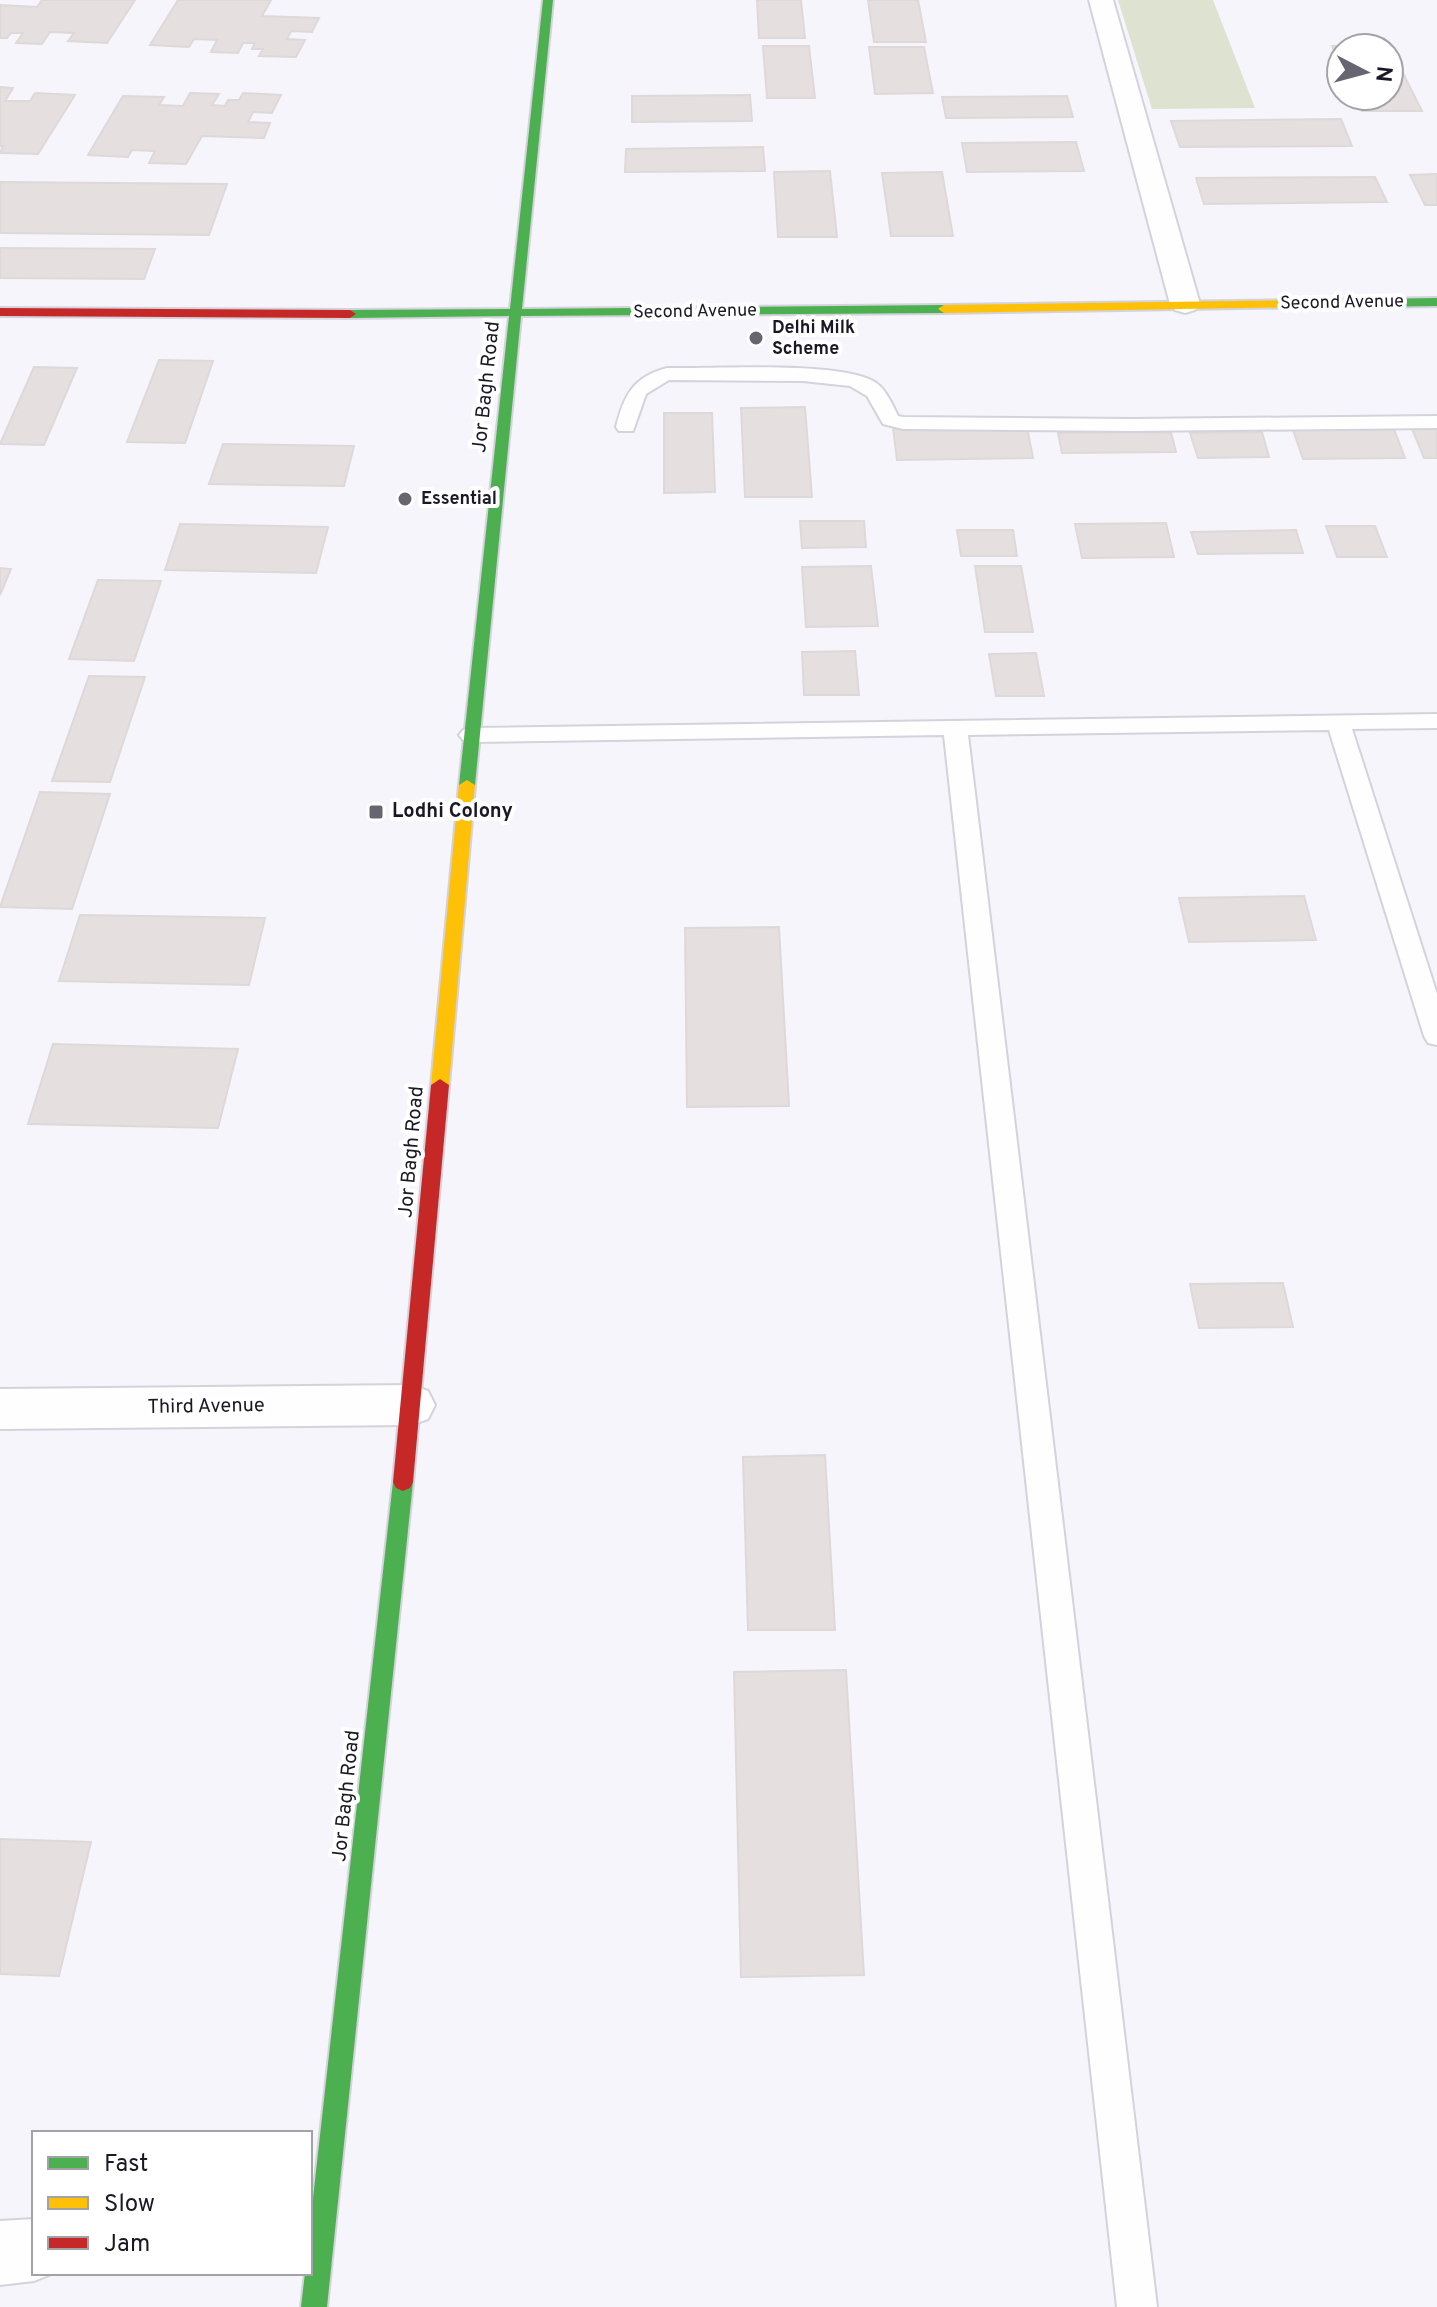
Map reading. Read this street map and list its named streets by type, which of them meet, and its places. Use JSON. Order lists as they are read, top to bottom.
{
  "streets": {
    "street": ["Second Avenue", "Jor Bagh Road", "Third Avenue"]
  },
  "crossings": [
    ["Second Avenue", "Jor Bagh Road"],
    ["Jor Bagh Road", "Third Avenue"]
  ],
  "places": {
    "other": ["Delhi Milk Scheme", "Essential"],
    "transit": ["Lodhi Colony"]
  },
  "legend": ["Fast", "Slow", "Jam"],
  "north": "right"
}
